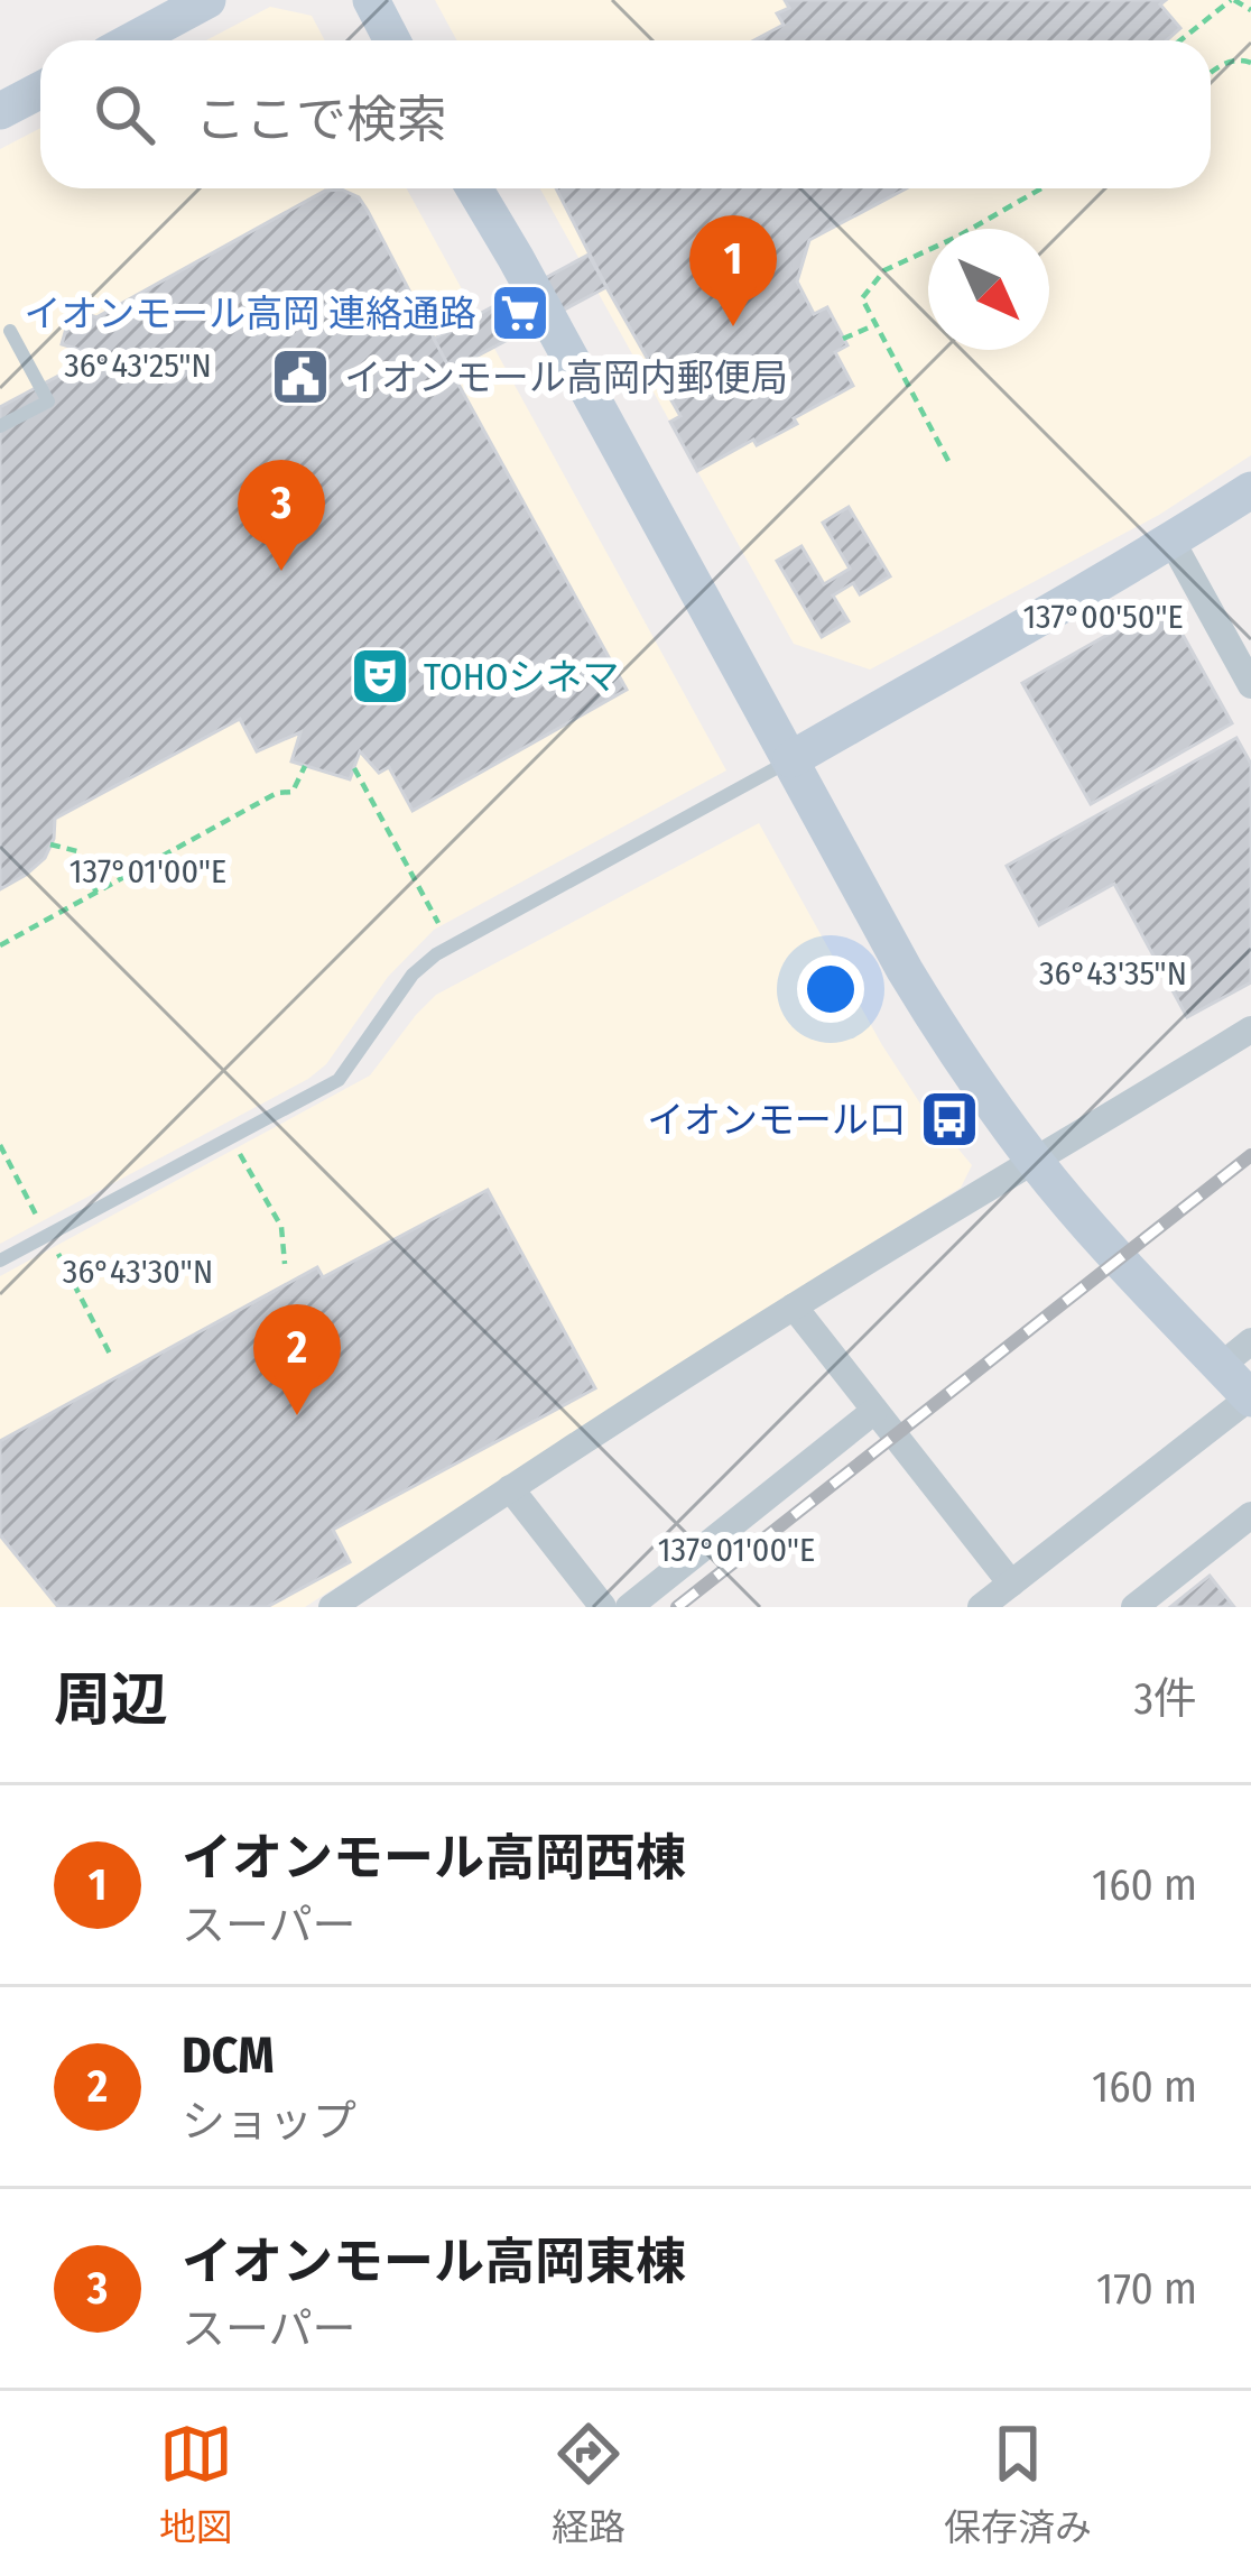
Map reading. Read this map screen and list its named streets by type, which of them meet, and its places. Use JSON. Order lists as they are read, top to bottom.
{
  "places": {
    "supermarket": ["イオンモール高岡 連絡通路"],
    "public building": ["イオンモール高岡内郵便局"],
    "theatre": ["TOHOシネマ"],
    "bus stop": ["イオンモール口"]
  },
  "north": "bottom right",
  "page": {
    "search": "ここで検索",
    "pins": ["1", "3", "2"],
    "heading": ["周辺", "3件"],
    "list": [
      {
        "mark": "1",
        "name": "イオンモール高岡西棟",
        "note": "スーパー",
        "value": "160 m"
      },
      {
        "mark": "2",
        "name": "DCM",
        "note": "ショップ",
        "value": "160 m"
      },
      {
        "mark": "3",
        "name": "イオンモール高岡東棟",
        "note": "スーパー",
        "value": "170 m"
      }
    ],
    "nav": ["地図", "経路", "保存済み"]
  },
  "coordinates": [
    "36°43'25\"N",
    "137°00'50\"E",
    "137°01'00\"E",
    "36°43'35\"N",
    "36°43'30\"N"
  ]
}
